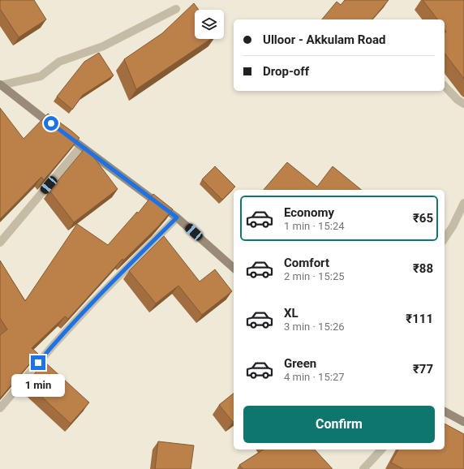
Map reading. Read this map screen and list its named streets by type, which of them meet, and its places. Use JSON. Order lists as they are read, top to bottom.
{
  "page": {
    "banner": ["Ulloor - Akkulam Road", "Drop-off"],
    "list": [
      {
        "name": "Economy",
        "note": "1 min · 15:24",
        "value": "₹65"
      },
      {
        "name": "Comfort",
        "note": "2 min · 15:25",
        "value": "₹88"
      },
      {
        "name": "XL",
        "note": "3 min · 15:26",
        "value": "₹111"
      },
      {
        "name": "Green",
        "note": "4 min · 15:27",
        "value": "₹77"
      }
    ],
    "bubble": "1 min",
    "buttons": "Confirm"
  }
}
